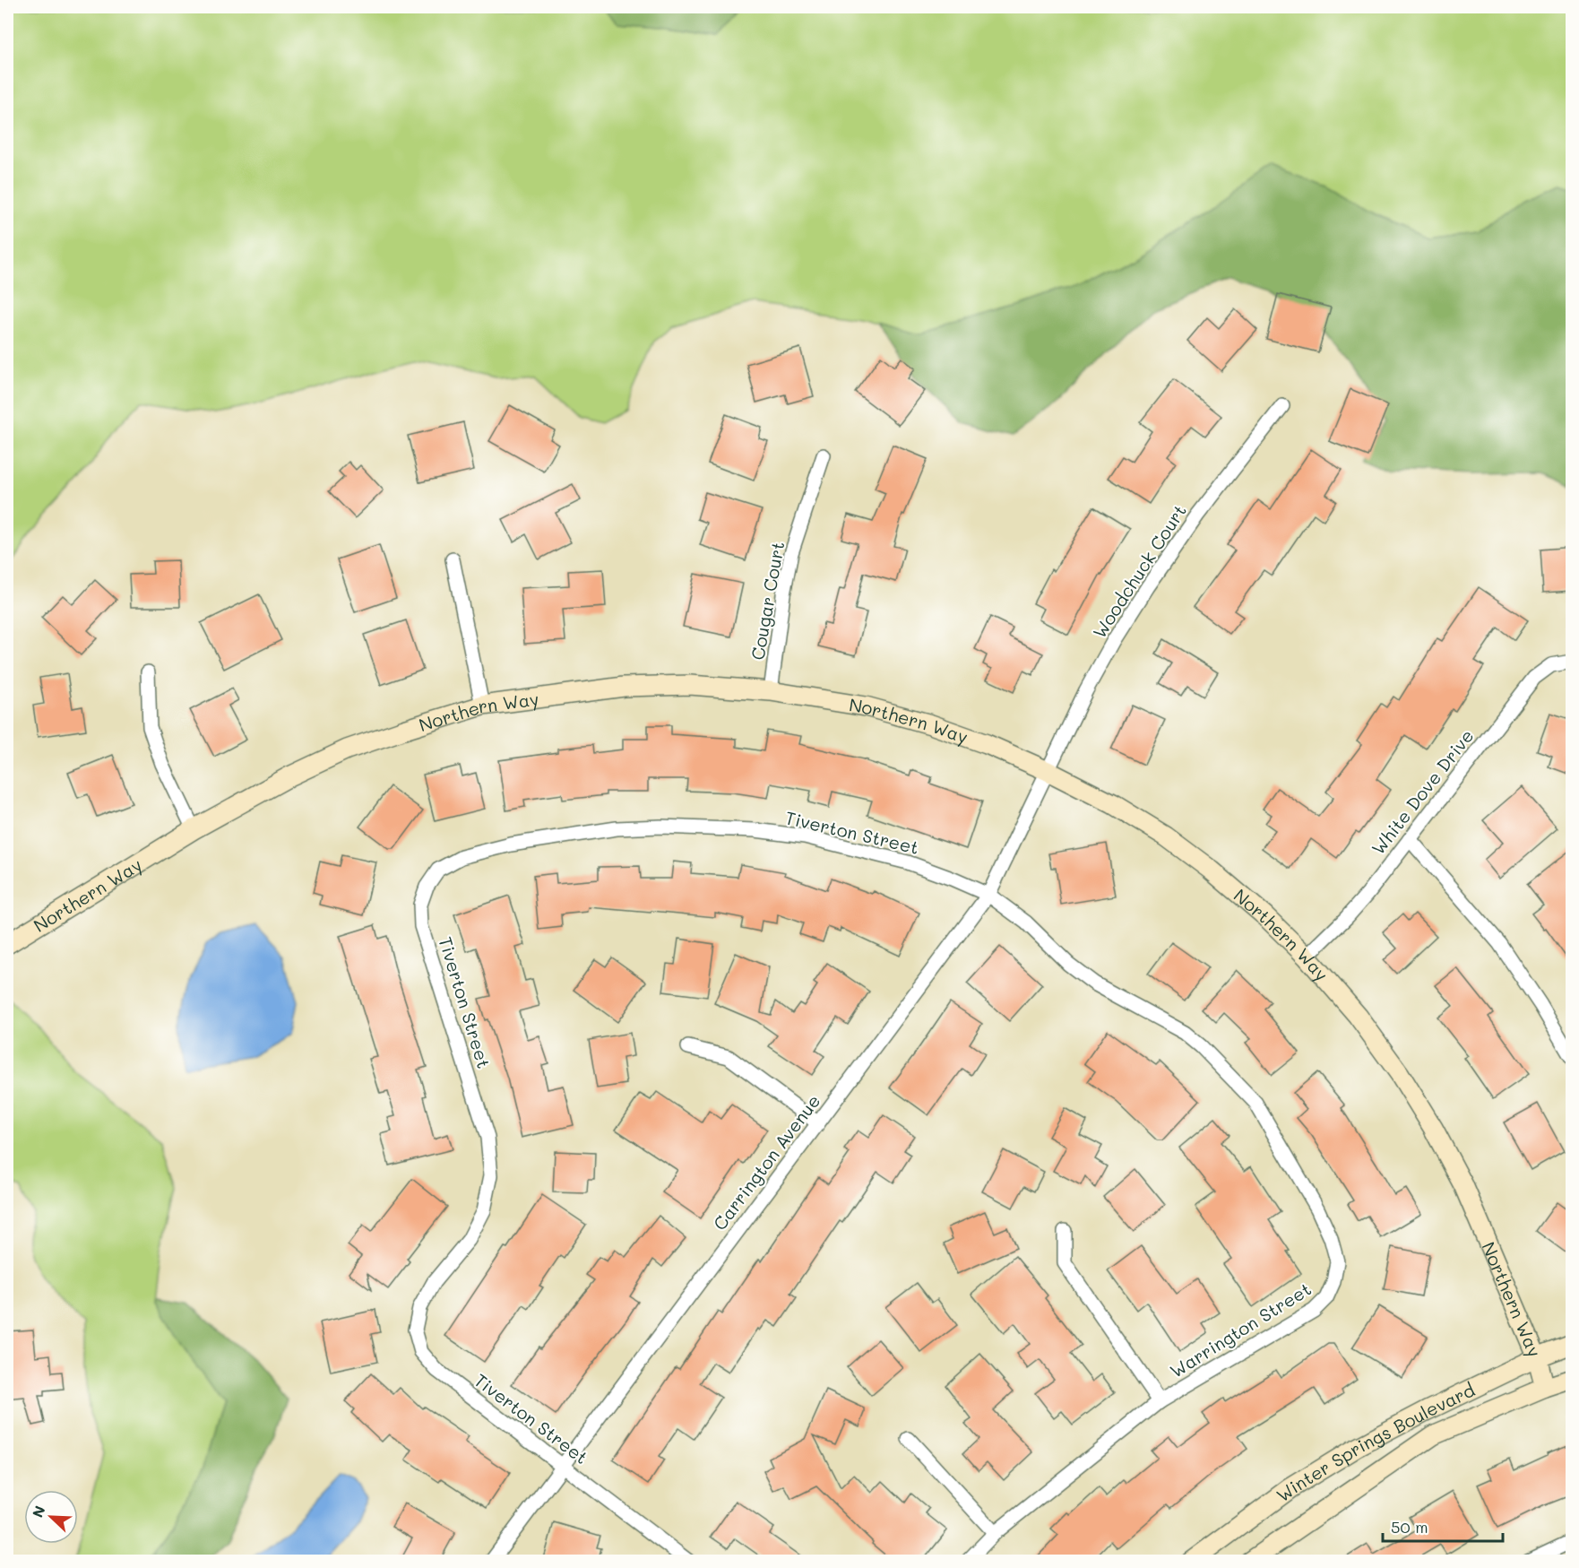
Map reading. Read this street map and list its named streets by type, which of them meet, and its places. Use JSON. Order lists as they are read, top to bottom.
{
  "streets": {
    "street": [
      "Woodchuck Court",
      "Cougar Court",
      "Northern Way",
      "White Dove Drive",
      "Tiverton Street",
      "Carrington Avenue",
      "Warrington Street",
      "Winter Springs Boulevard"
    ]
  },
  "crossings": [
    ["Woodchuck Court", "Northern Way"],
    ["Woodchuck Court", "Carrington Avenue"],
    ["Cougar Court", "Northern Way"],
    ["Northern Way", "White Dove Drive"],
    ["Northern Way", "Carrington Avenue"],
    ["Northern Way", "Winter Springs Boulevard"],
    ["Tiverton Street", "Carrington Avenue"],
    ["Tiverton Street", "Warrington Street"],
    ["Carrington Avenue", "Warrington Street"]
  ],
  "scale_bar": "50 m",
  "north": "top left"
}
